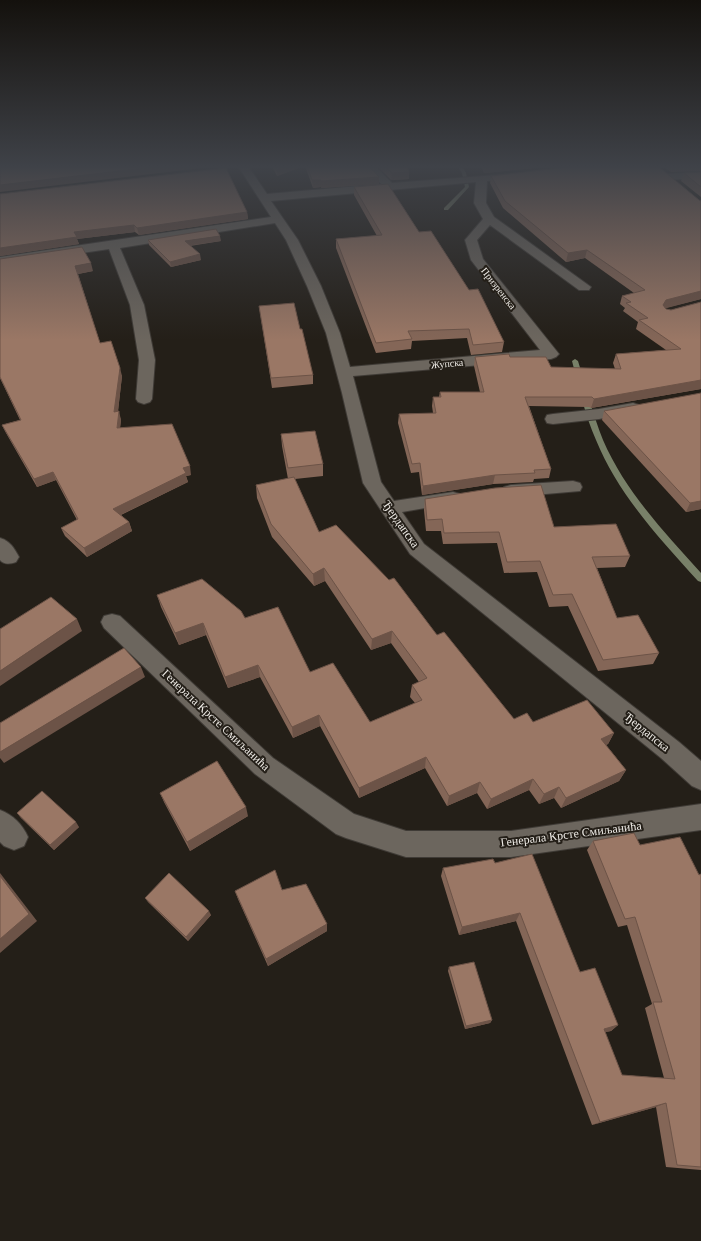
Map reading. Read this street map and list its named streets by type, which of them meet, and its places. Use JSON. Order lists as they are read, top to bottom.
{
  "streets": {
    "street": [
      "Призренска",
      "Жупска",
      "Ђердапска",
      "Генерала Крсте Смиљанића"
    ]
  },
  "crossings": [
    ["Призренска", "Жупска"],
    ["Жупска", "Ђердапска"]
  ]
}
